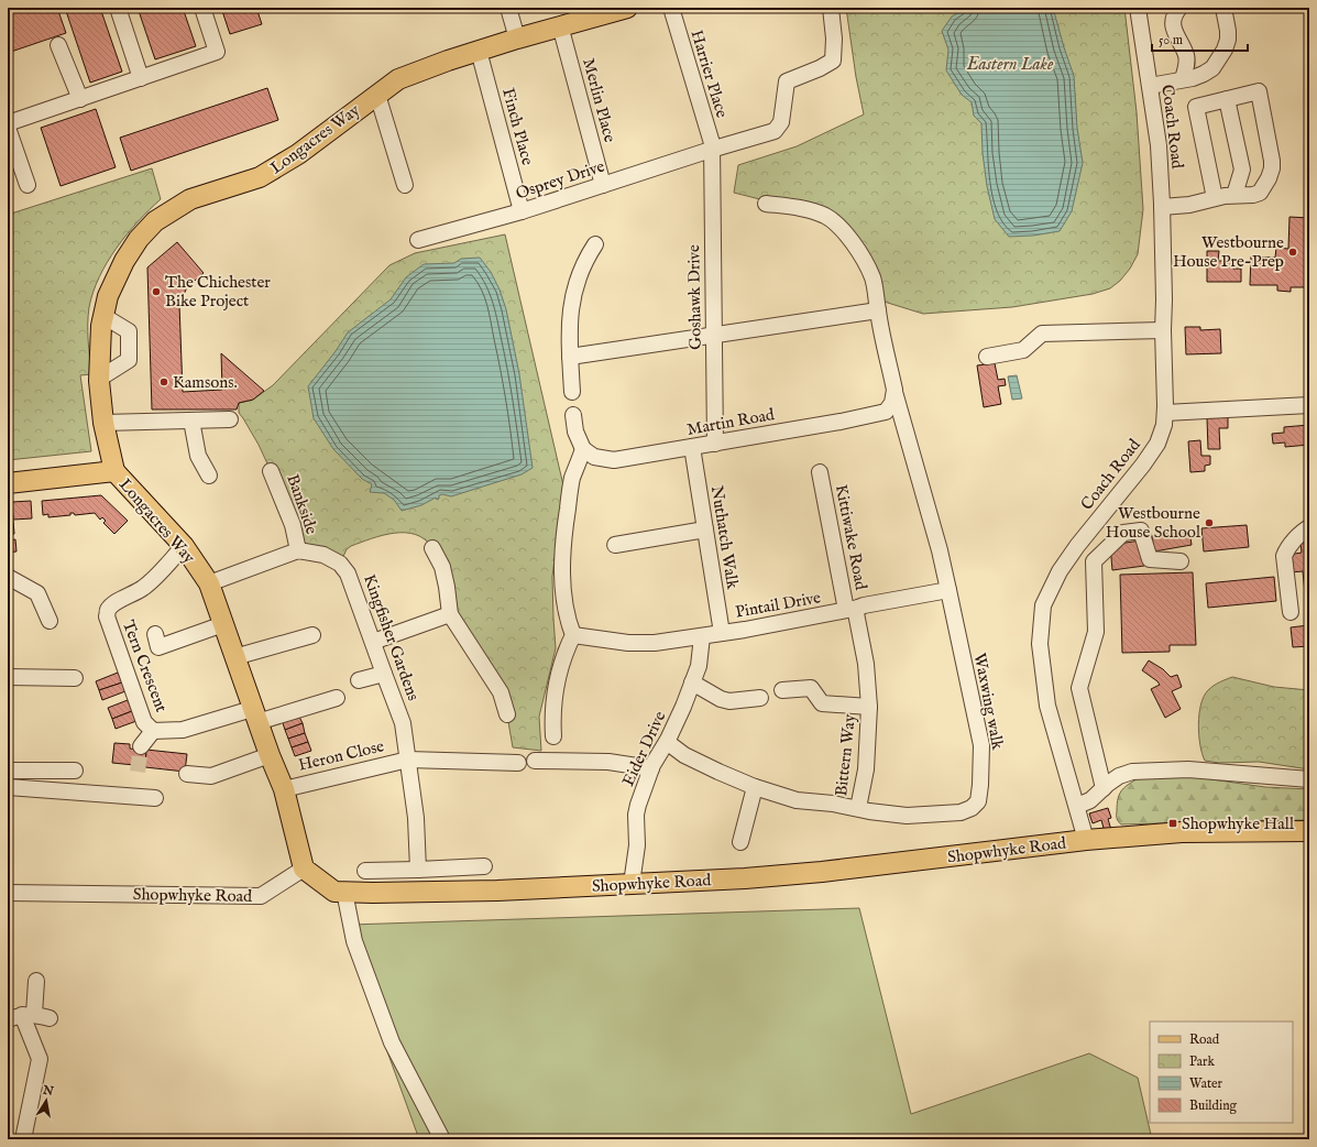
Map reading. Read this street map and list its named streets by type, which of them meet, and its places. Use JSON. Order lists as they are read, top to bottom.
{
  "streets": {
    "main road": ["Longacres Way", "Shopwhyke Road"],
    "street": [
      "Harrier Place",
      "Merlin Place",
      "Finch Place",
      "Coach Road",
      "Osprey Drive",
      "Goshawk Drive",
      "Martin Road",
      "Bankside",
      "Nuthatch Walk",
      "Kittiwake Road",
      "Pintail Drive",
      "Kingfisher Gardens",
      "Tern Crescent",
      "Waxwing walk",
      "Eider Drive",
      "Heron Close",
      "Bittern Way"
    ]
  },
  "crossings": [
    ["Harrier Place", "Osprey Drive"],
    ["Harrier Place", "Goshawk Drive"],
    ["Merlin Place", "Longacres Way"],
    ["Merlin Place", "Osprey Drive"],
    ["Finch Place", "Longacres Way"],
    ["Finch Place", "Osprey Drive"],
    ["Coach Road", "Shopwhyke Road"],
    ["Longacres Way", "Tern Crescent"],
    ["Longacres Way", "Heron Close"],
    ["Longacres Way", "Shopwhyke Road"],
    ["Osprey Drive", "Goshawk Drive"],
    ["Goshawk Drive", "Martin Road"],
    ["Martin Road", "Nuthatch Walk"],
    ["Bankside", "Kingfisher Gardens"],
    ["Nuthatch Walk", "Pintail Drive"],
    ["Kittiwake Road", "Pintail Drive"],
    ["Kittiwake Road", "Bittern Way"],
    ["Pintail Drive", "Waxwing walk"],
    ["Pintail Drive", "Eider Drive"],
    ["Pintail Drive", "Bittern Way"],
    ["Kingfisher Gardens", "Heron Close"],
    ["Waxwing walk", "Bittern Way"],
    ["Eider Drive", "Bittern Way"],
    ["Eider Drive", "Shopwhyke Road"]
  ],
  "water": ["Eastern Lake"],
  "places": {
    "other": [
      "Westbourne House Pre-Prep",
      "The Chichester Bike Project",
      "Kamsons.",
      "Westbourne House School"
    ],
    "transit": ["Shopwhyke Hall"]
  },
  "legend": [
    "Road",
    "Park",
    "Water",
    "Building"
  ],
  "scale_bar": "50 m",
  "north": "top"
}
